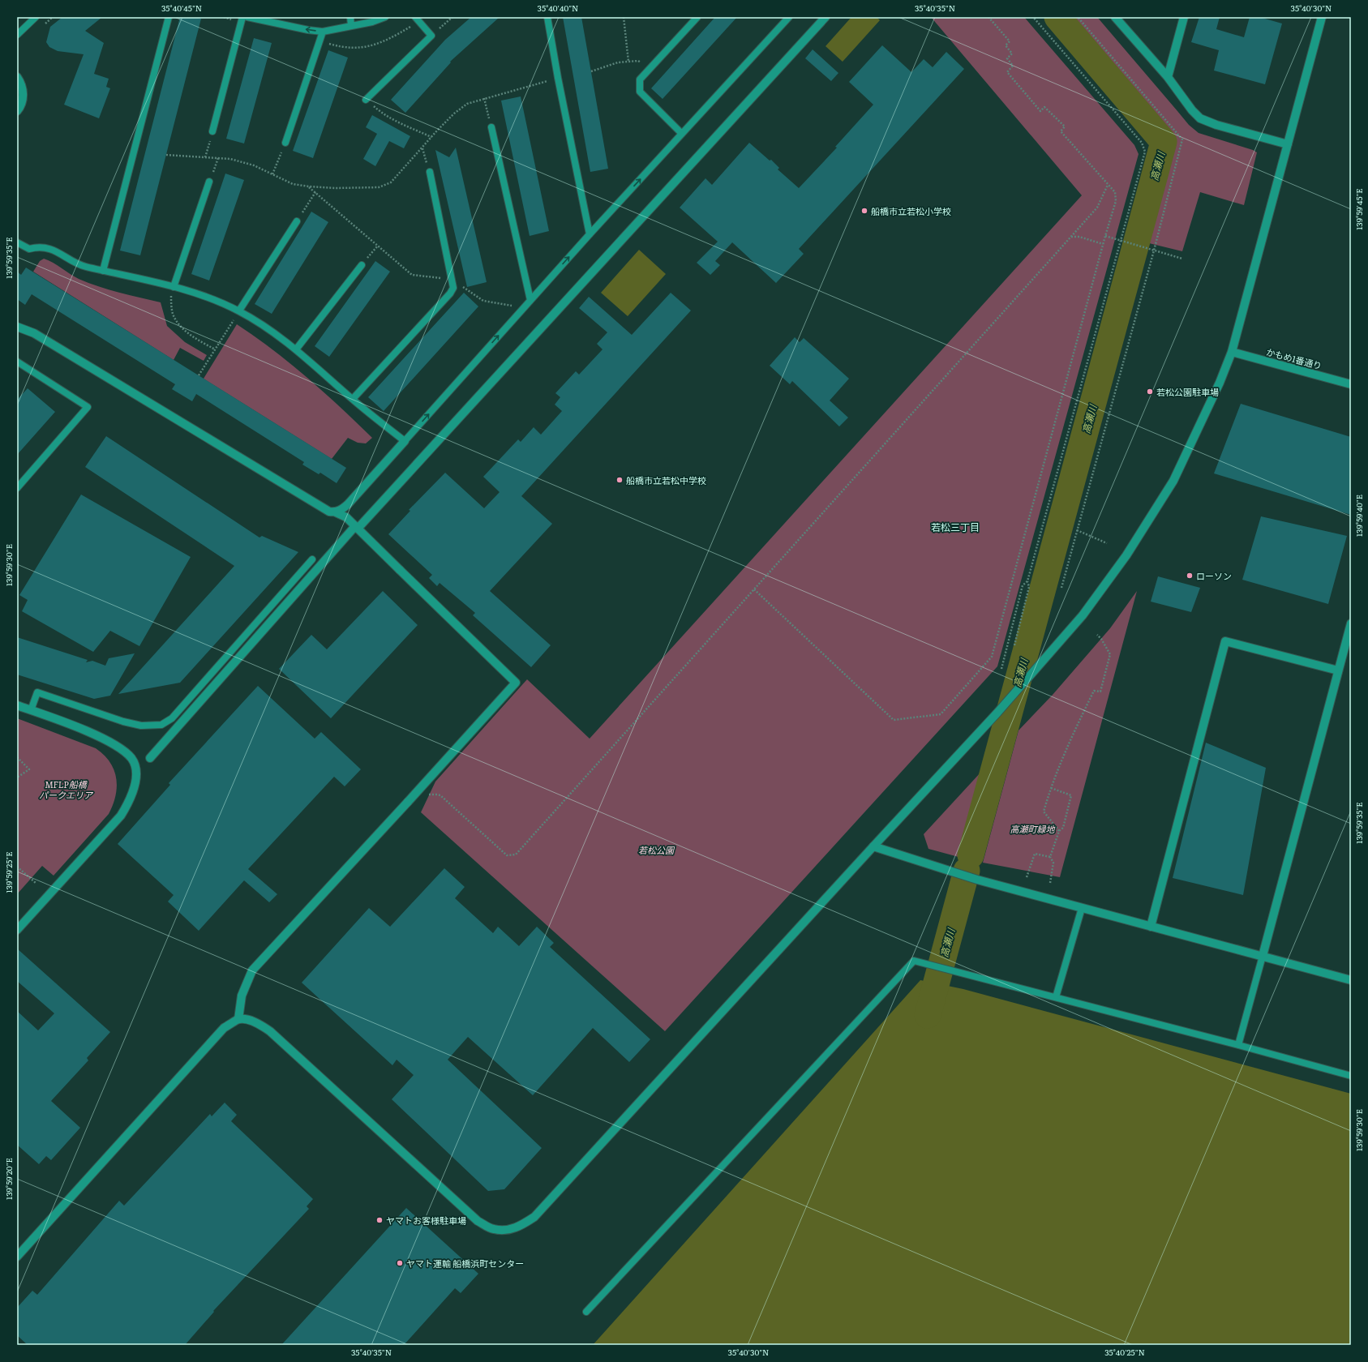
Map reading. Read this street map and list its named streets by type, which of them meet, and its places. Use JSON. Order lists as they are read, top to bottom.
{
  "streets": {
    "street": ["かもめ1番通り"]
  },
  "districts": ["若松三丁目"],
  "water": ["高瀬川"],
  "parks": ["MFLP船橋 パークエリア", "高瀬町緑地", "若松公園"],
  "places": [
    "船橋市立若松小学校",
    "若松公園駐車場",
    "船橋市立若松中学校",
    "ローソン",
    "ヤマトお客様駐車場",
    "ヤマト運輸 船橋浜町センター"
  ],
  "coordinates": [
    "35°40'45\"N",
    "35°40'40\"N",
    "35°40'35\"N",
    "35°40'30\"N",
    "139°59'45\"E",
    "139°59'35\"E",
    "139°59'40\"E",
    "139°59'30\"E",
    "139°59'25\"E",
    "139°59'20\"E",
    "35°40'25\"N"
  ]
}
